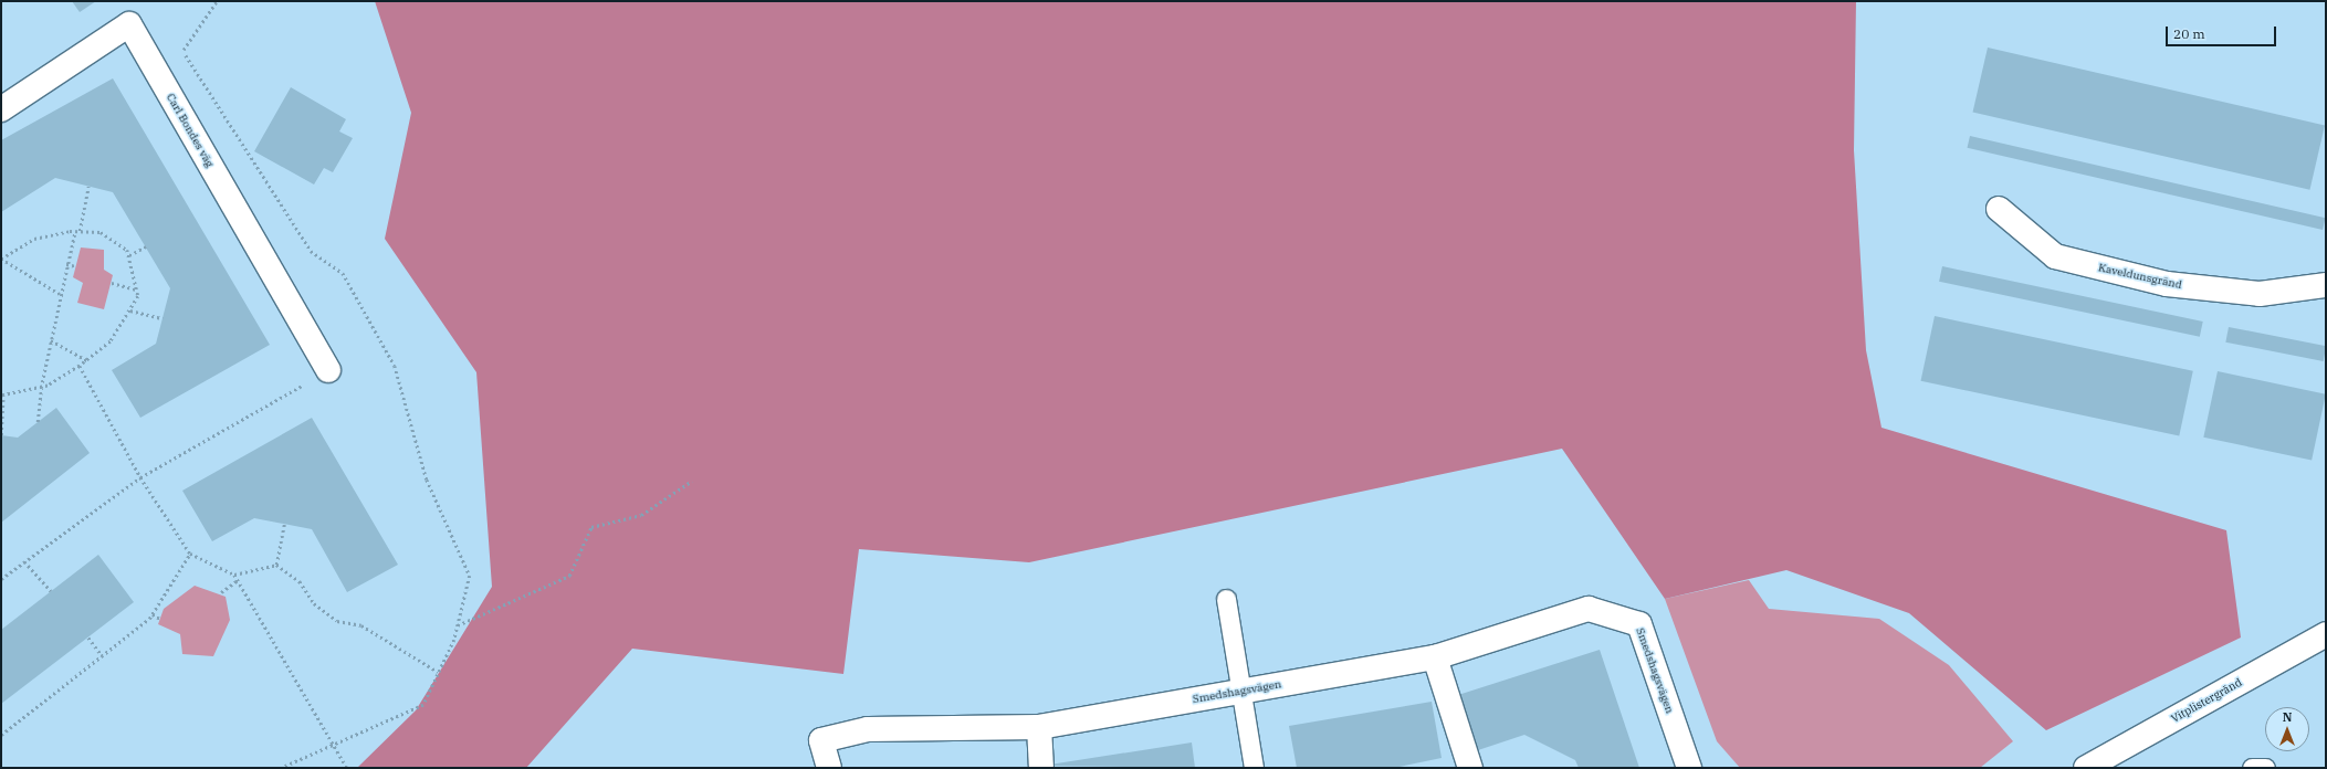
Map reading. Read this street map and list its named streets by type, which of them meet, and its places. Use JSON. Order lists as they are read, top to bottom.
{
  "streets": {
    "street": [
      "Carl Bondes väg",
      "Kaveldunsgränd",
      "Smedshagsvägen",
      "Vitplistergränd"
    ]
  },
  "scale_bar": "20 m",
  "north": "top"
}
